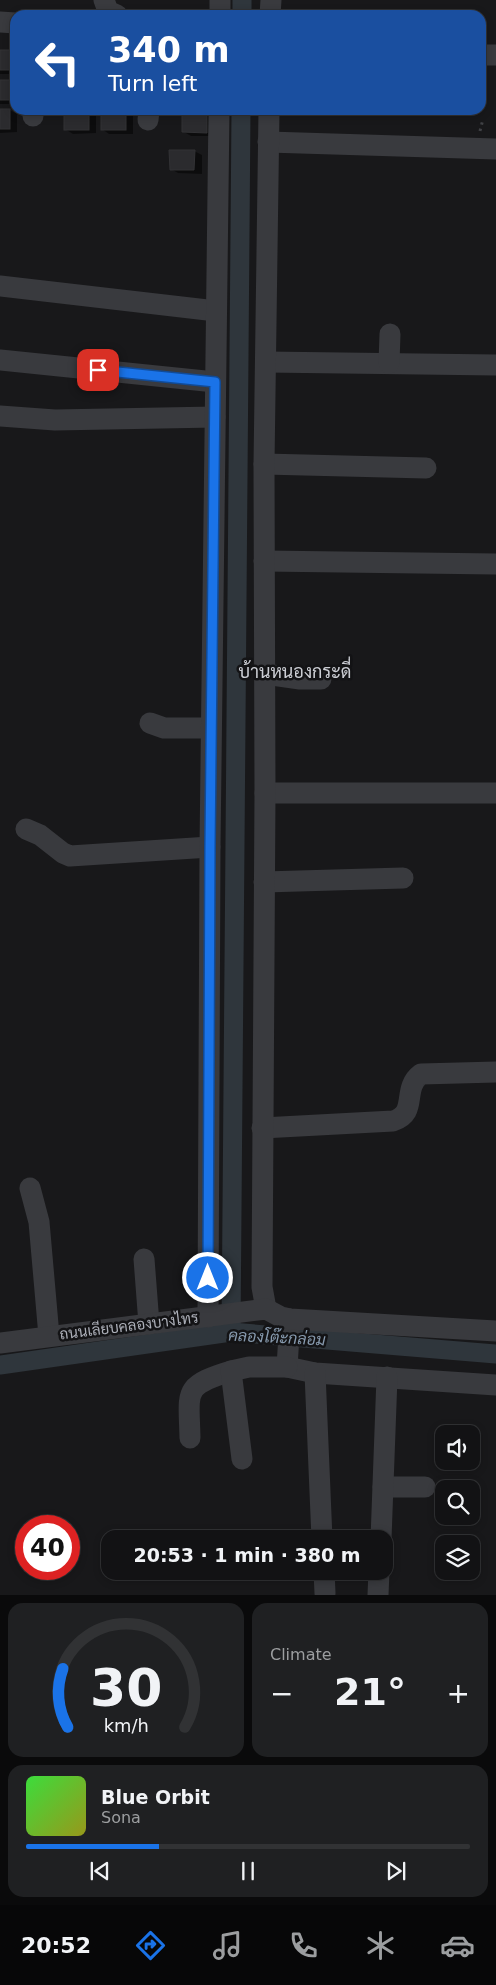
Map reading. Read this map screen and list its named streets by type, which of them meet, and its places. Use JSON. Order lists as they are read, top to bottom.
{
  "streets": {
    "street": ["ถนนเลียบคลองบางไทร"]
  },
  "districts": ["บ้านหนองกระดี่"],
  "water": ["คลองโต๊ะกล่อม"],
  "page": {
    "turn": ["340 m", "Turn left"],
    "limit": "40",
    "trip": "20:53 · 1 min · 380 m",
    "tile": "Climate",
    "heat": ["−", "21°", "+"],
    "song": ["Blue Orbit", "Sona"],
    "tabs": "20:52",
    "gauge": ["30", "km/h"]
  }
}
